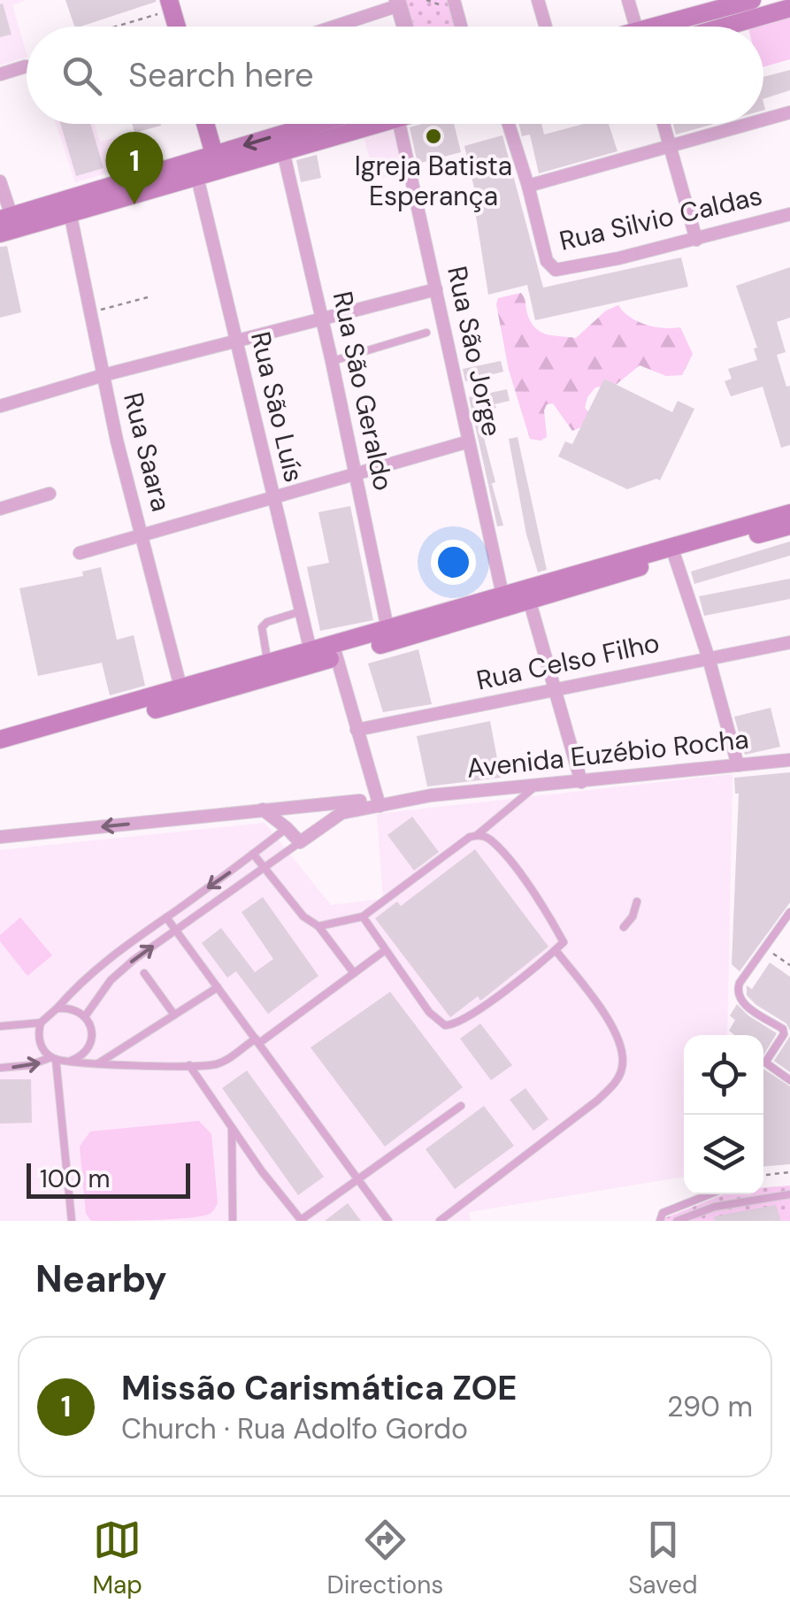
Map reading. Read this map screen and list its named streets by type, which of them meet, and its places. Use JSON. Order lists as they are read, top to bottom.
{
  "streets": {
    "street": [
      "Rua Silvio Caldas",
      "Rua São Jorge",
      "Rua São Geraldo",
      "Rua São Luís",
      "Rua Saara",
      "Rua Celso Filho",
      "Avenida Euzébio Rocha"
    ]
  },
  "places": ["Igreja Batista Esperança"],
  "scale_bar": "100 m",
  "page": {
    "search": "Search here",
    "pins": "1",
    "scale": "100 m",
    "heading": "Nearby",
    "list": [
      {
        "mark": "1",
        "name": "Missão Carismática ZOE",
        "note": "Church · Rua Adolfo Gordo",
        "value": "290 m"
      }
    ],
    "nav": ["Map", "Directions", "Saved"]
  }
}
